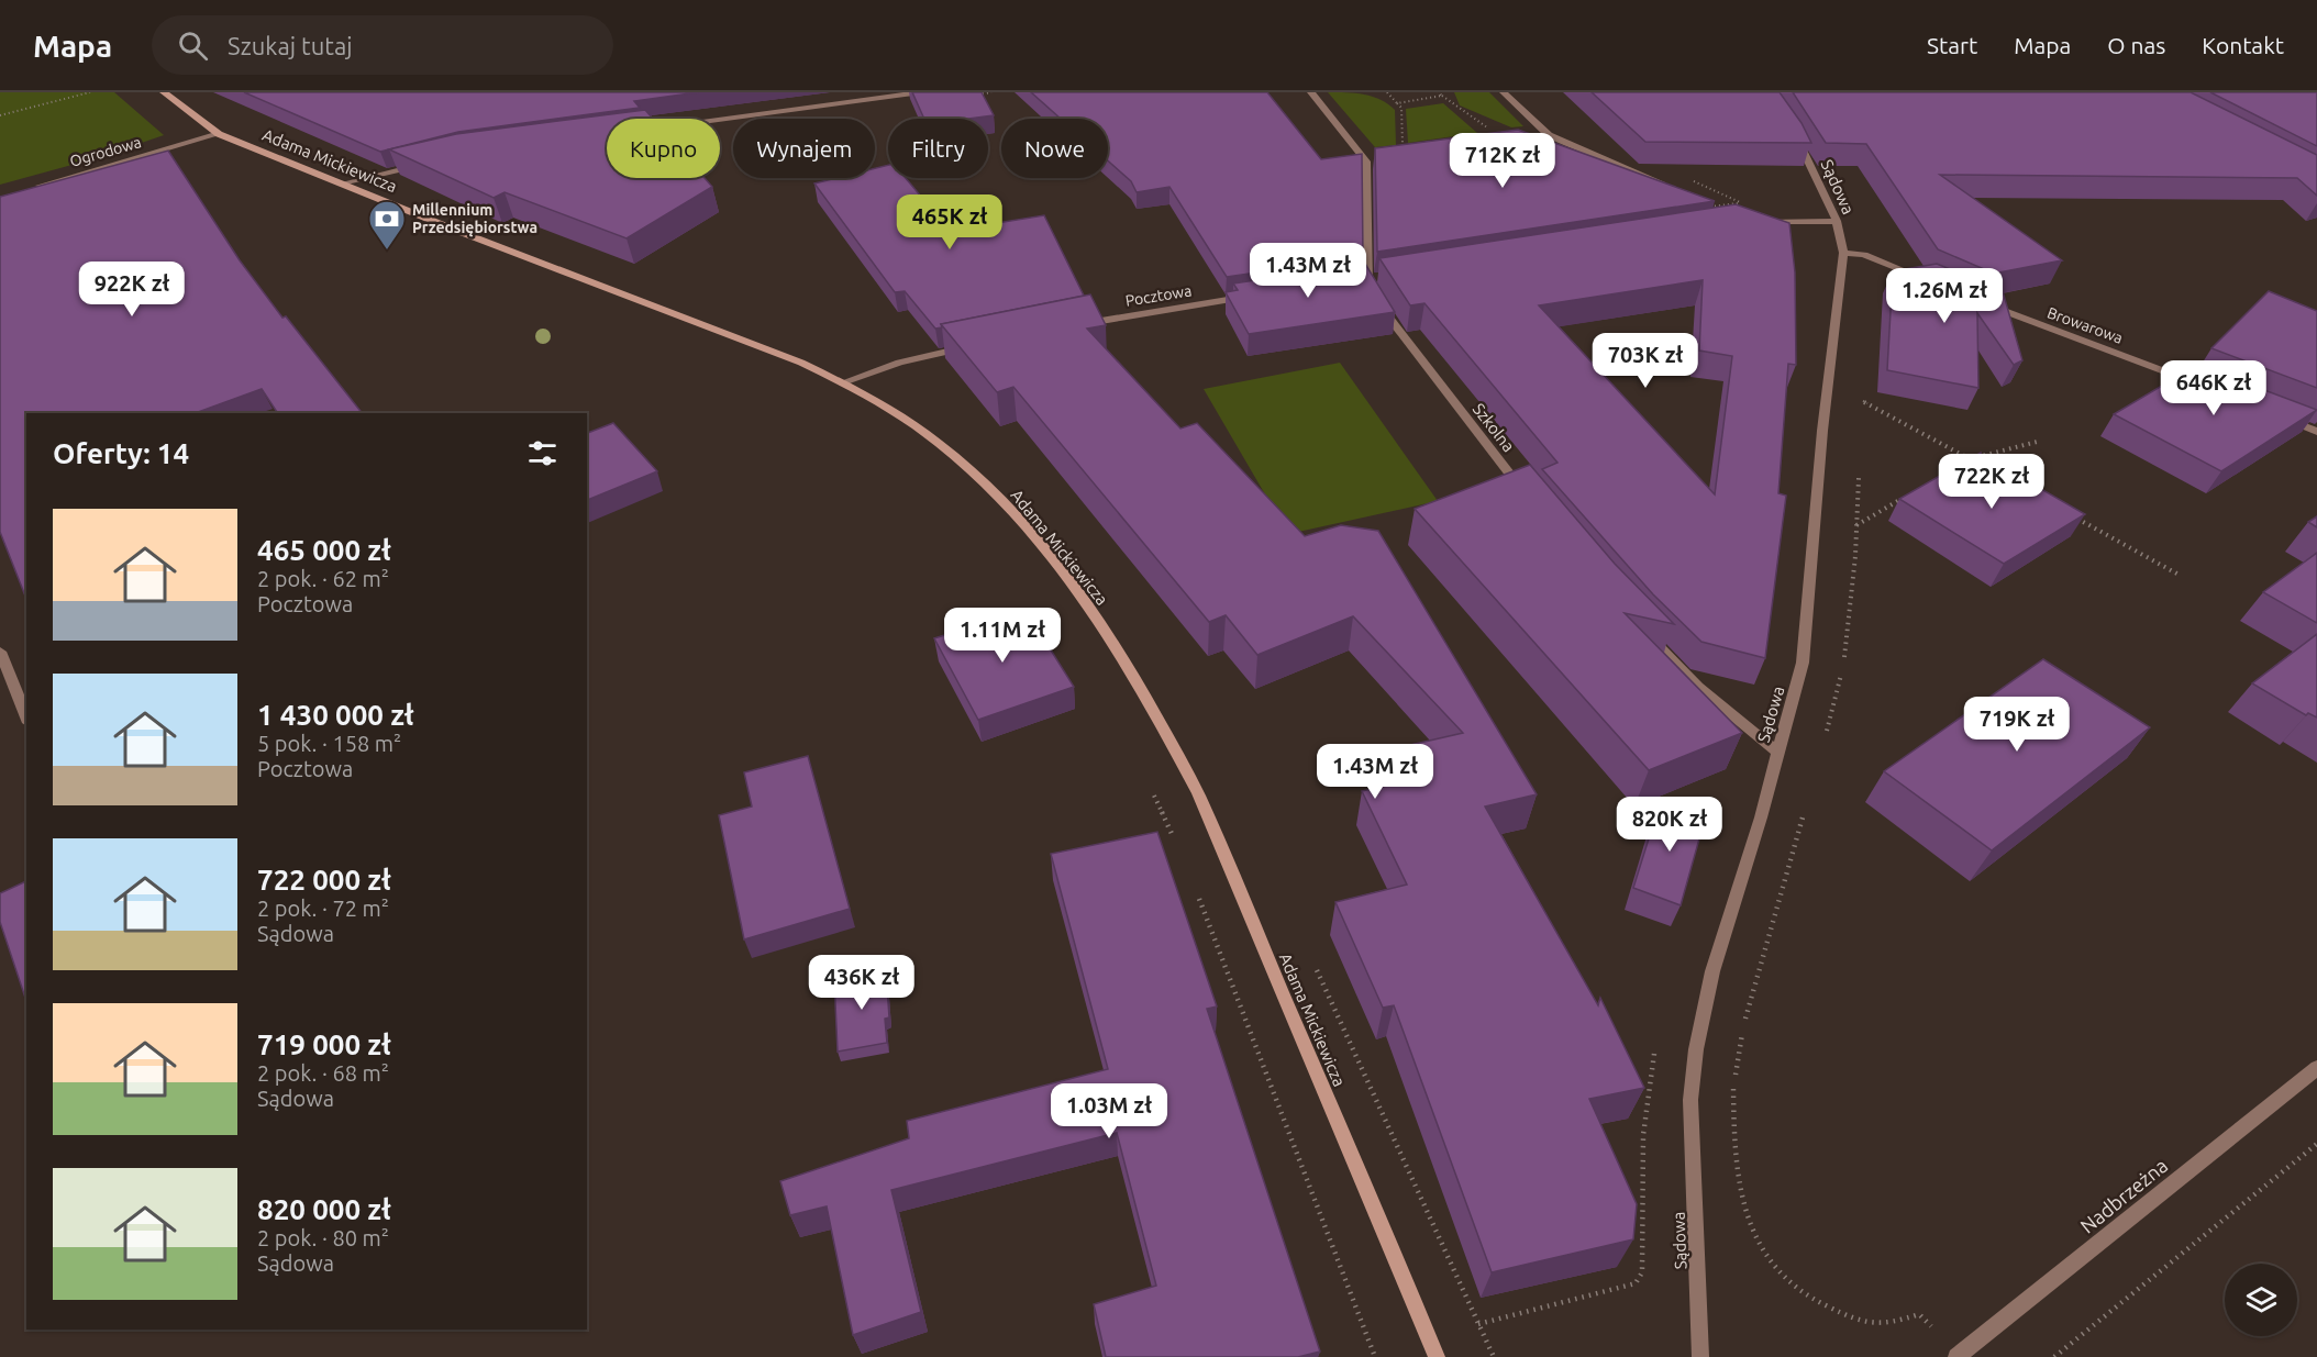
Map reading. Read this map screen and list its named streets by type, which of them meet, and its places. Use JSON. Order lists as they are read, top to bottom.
{
  "streets": {
    "street": [
      "Ogrodowa",
      "Adama Mickiewicza",
      "Sądowa",
      "Pocztowa",
      "Browarowa",
      "Szkolna",
      "Nadbrzeżna"
    ]
  },
  "crossings": [
    ["Ogrodowa", "Adama Mickiewicza"]
  ],
  "places": {
    "bank": ["Millennium Przedsiębiorstwa"]
  },
  "page": {
    "header": "Mapa",
    "search": "Szukaj tutaj",
    "nav": [
      "Start",
      "Mapa",
      "O nas",
      "Kontakt"
    ],
    "chip": [
      "Kupno",
      "Wynajem",
      "Filtry",
      "Nowe"
    ],
    "price": [
      "712K zł",
      "465K zł",
      "1.43M zł",
      "922K zł",
      "1.26M zł",
      "703K zł",
      "646K zł",
      "722K zł",
      "1.11M zł",
      "719K zł",
      "1.43M zł",
      "820K zł",
      "436K zł",
      "1.03M zł"
    ],
    "heading": "Oferty: 14",
    "list": [
      {
        "name": "465 000 zł",
        "note": "2 pok. · 62 m² · Pocztowa"
      },
      {
        "name": "1 430 000 zł",
        "note": "5 pok. · 158 m² · Pocztowa"
      },
      {
        "name": "722 000 zł",
        "note": "2 pok. · 72 m² · Sądowa"
      },
      {
        "name": "719 000 zł",
        "note": "2 pok. · 68 m² · Sądowa"
      },
      {
        "name": "820 000 zł",
        "note": "2 pok. · 80 m² · Sądowa"
      }
    ]
  }
}
